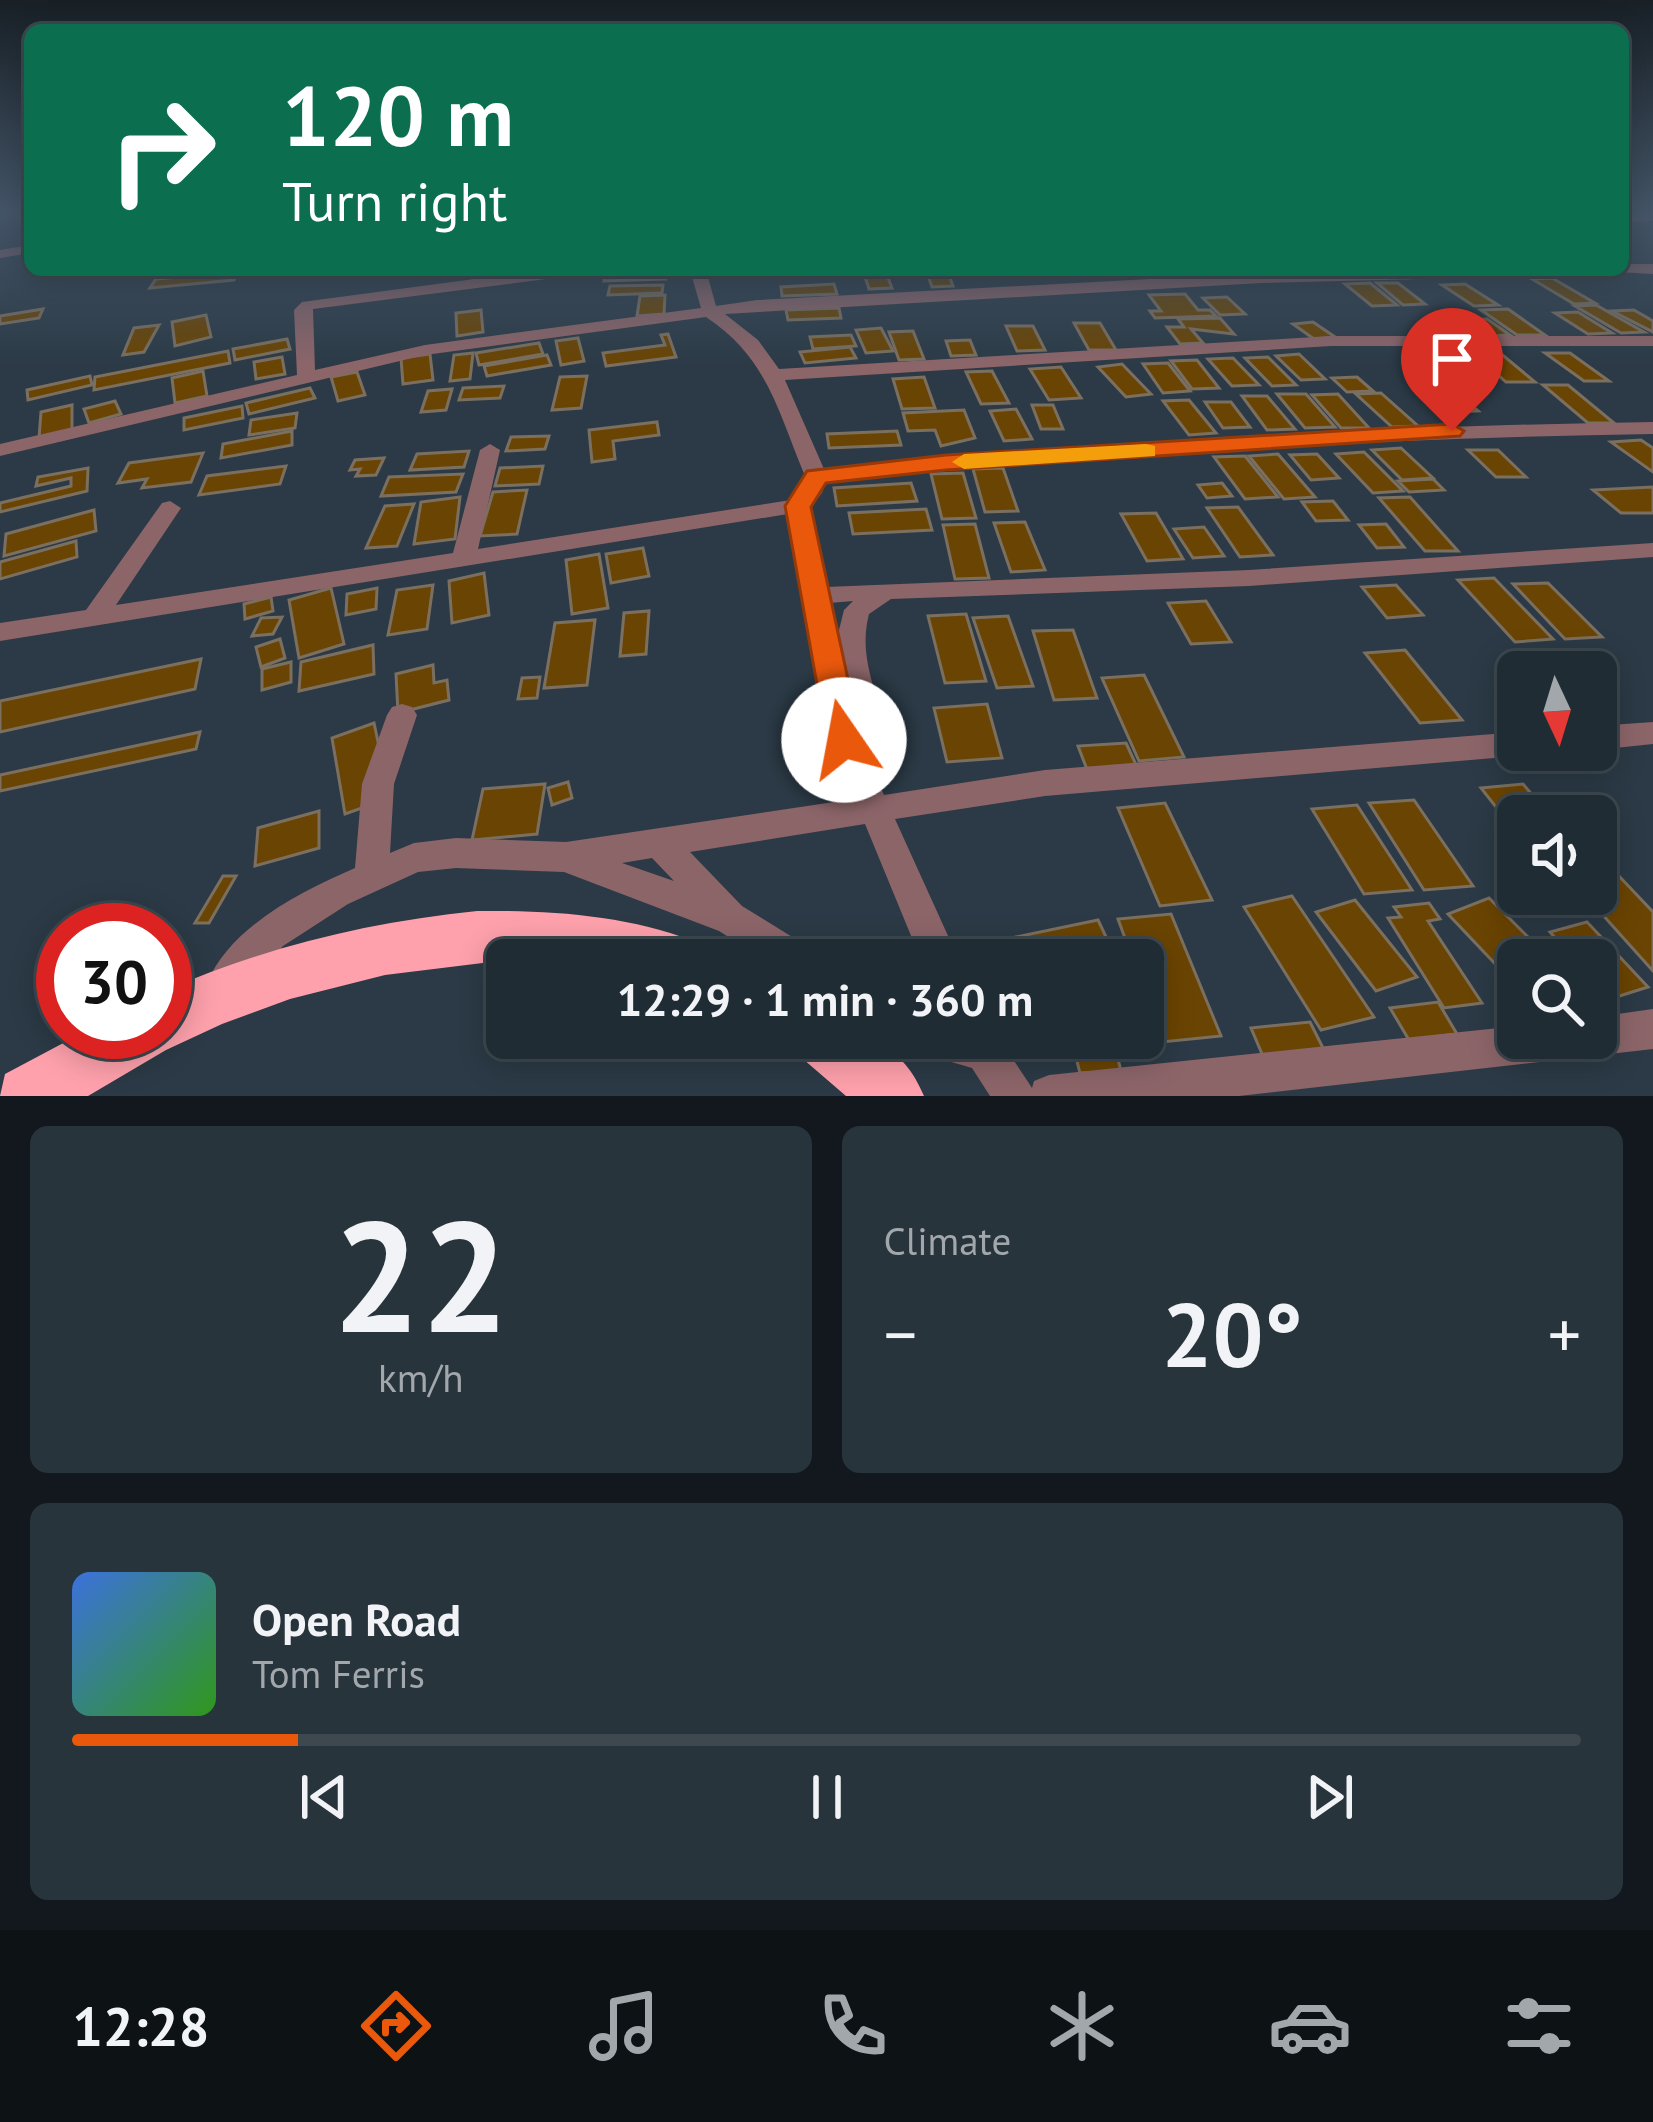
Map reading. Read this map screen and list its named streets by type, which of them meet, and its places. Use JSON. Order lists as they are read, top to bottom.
{
  "north": "bottom",
  "page": {
    "turn": ["120 m", "Turn right"],
    "limit": "30",
    "trip": "12:29 · 1 min · 360 m",
    "tile": [
      ["22", "km/h"],
      "Climate"
    ],
    "heat": ["−", "20°", "+"],
    "song": ["Open Road", "Tom Ferris"],
    "tabs": "12:28"
  }
}
